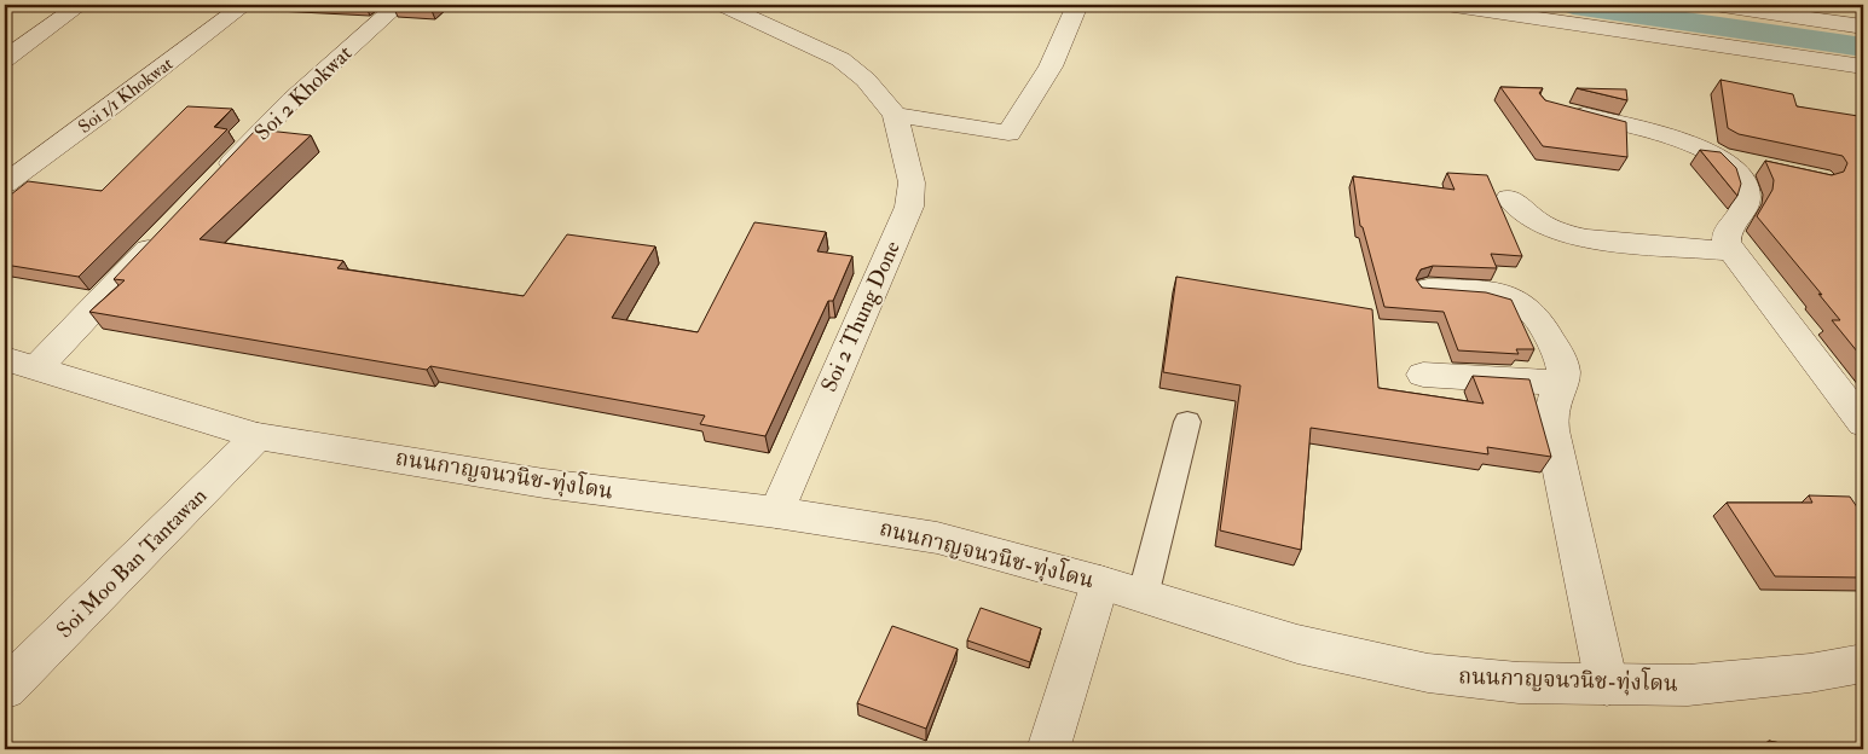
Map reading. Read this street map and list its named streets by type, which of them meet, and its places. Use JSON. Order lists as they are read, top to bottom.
{
  "streets": {
    "street": [
      "Soi 2 Khokwat",
      "Soi 1/1 Khokwat",
      "Soi 2 Thung Done",
      "ถนนกาญจนวนิช-ทุ่งโดน",
      "Soi Moo Ban Tantawan"
    ]
  },
  "crossings": [
    ["Soi 2 Thung Done", "ถนนกาญจนวนิช-ทุ่งโดน"],
    ["ถนนกาญจนวนิช-ทุ่งโดน", "Soi Moo Ban Tantawan"]
  ]
}
